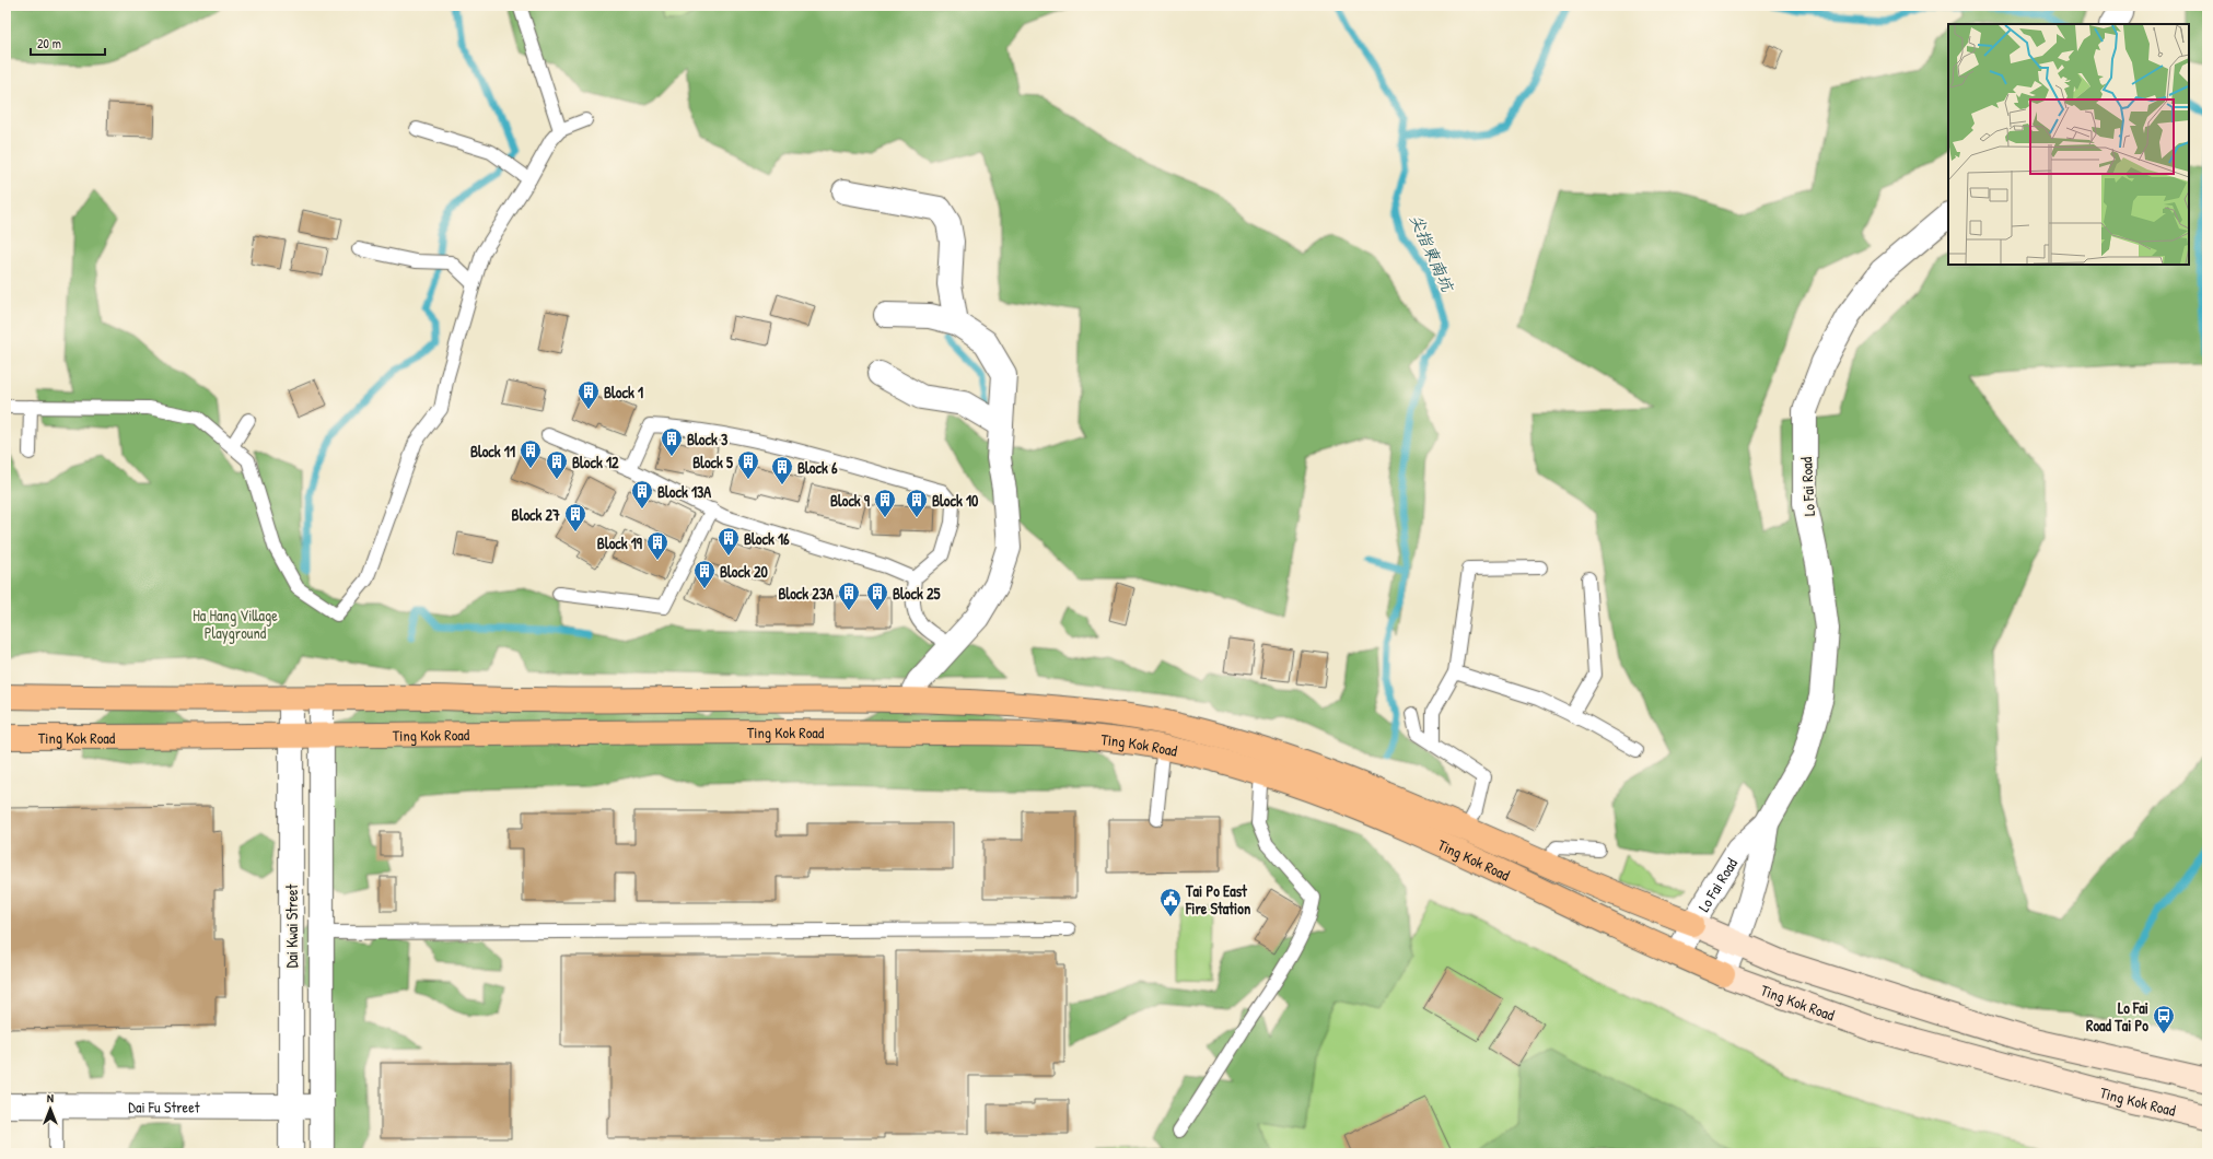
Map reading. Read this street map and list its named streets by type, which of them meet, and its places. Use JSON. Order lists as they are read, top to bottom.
{
  "streets": {
    "main road": ["Ting Kok Road"],
    "street": ["Lo Fai Road", "Dai Kwai Street", "Dai Fu Street"]
  },
  "crossings": [
    ["Lo Fai Road", "Ting Kok Road"],
    ["Ting Kok Road", "Dai Kwai Street"],
    ["Dai Kwai Street", "Dai Fu Street"]
  ],
  "water": ["尖指東南坑"],
  "parks": ["Ha Hang Village Playground"],
  "places": {
    "building": [
      "Block 1",
      "Block 3",
      "Block 11",
      "Block 12",
      "Block 5",
      "Block 6",
      "Block 13A",
      "Block 9",
      "Block 10",
      "Block 27",
      "Block 16",
      "Block 19",
      "Block 20",
      "Block 23A",
      "Block 25"
    ],
    "public building": ["Tai Po East Fire Station"],
    "bus stop": ["Lo Fai Road Tai Po"]
  },
  "scale_bar": "20 m",
  "north": "top"
}
